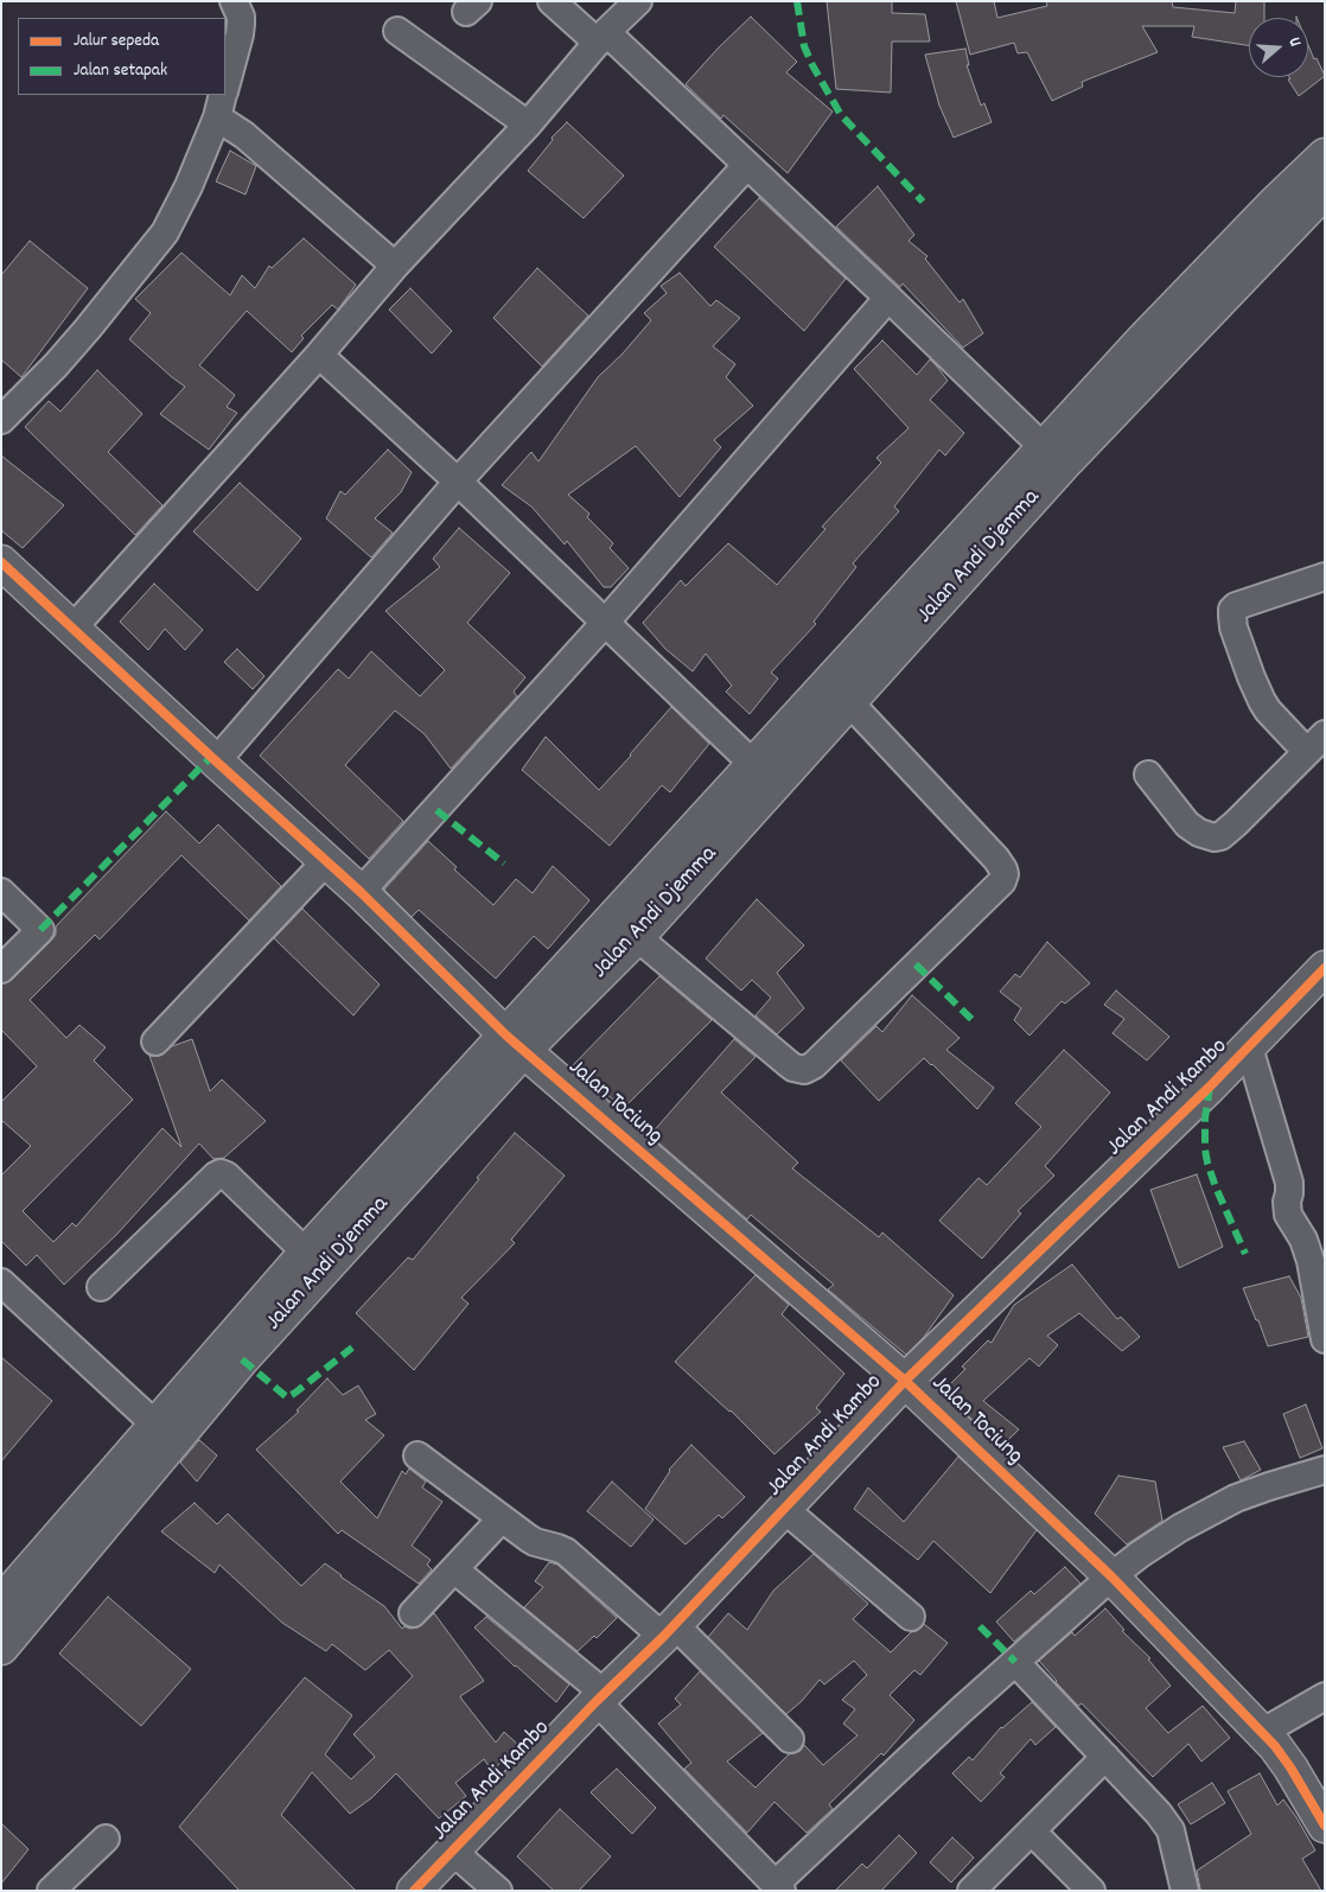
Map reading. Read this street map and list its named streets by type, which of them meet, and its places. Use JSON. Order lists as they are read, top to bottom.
{
  "streets": {
    "main road": ["Jalan Andi Djemma", "Jalan Andi Kambo", "Jalan Tociung"]
  },
  "crossings": [
    ["Jalan Andi Djemma", "Jalan Tociung"],
    ["Jalan Andi Kambo", "Jalan Tociung"]
  ],
  "legend": ["Jalur sepeda", "Jalan setapak"],
  "north": "right"
}
